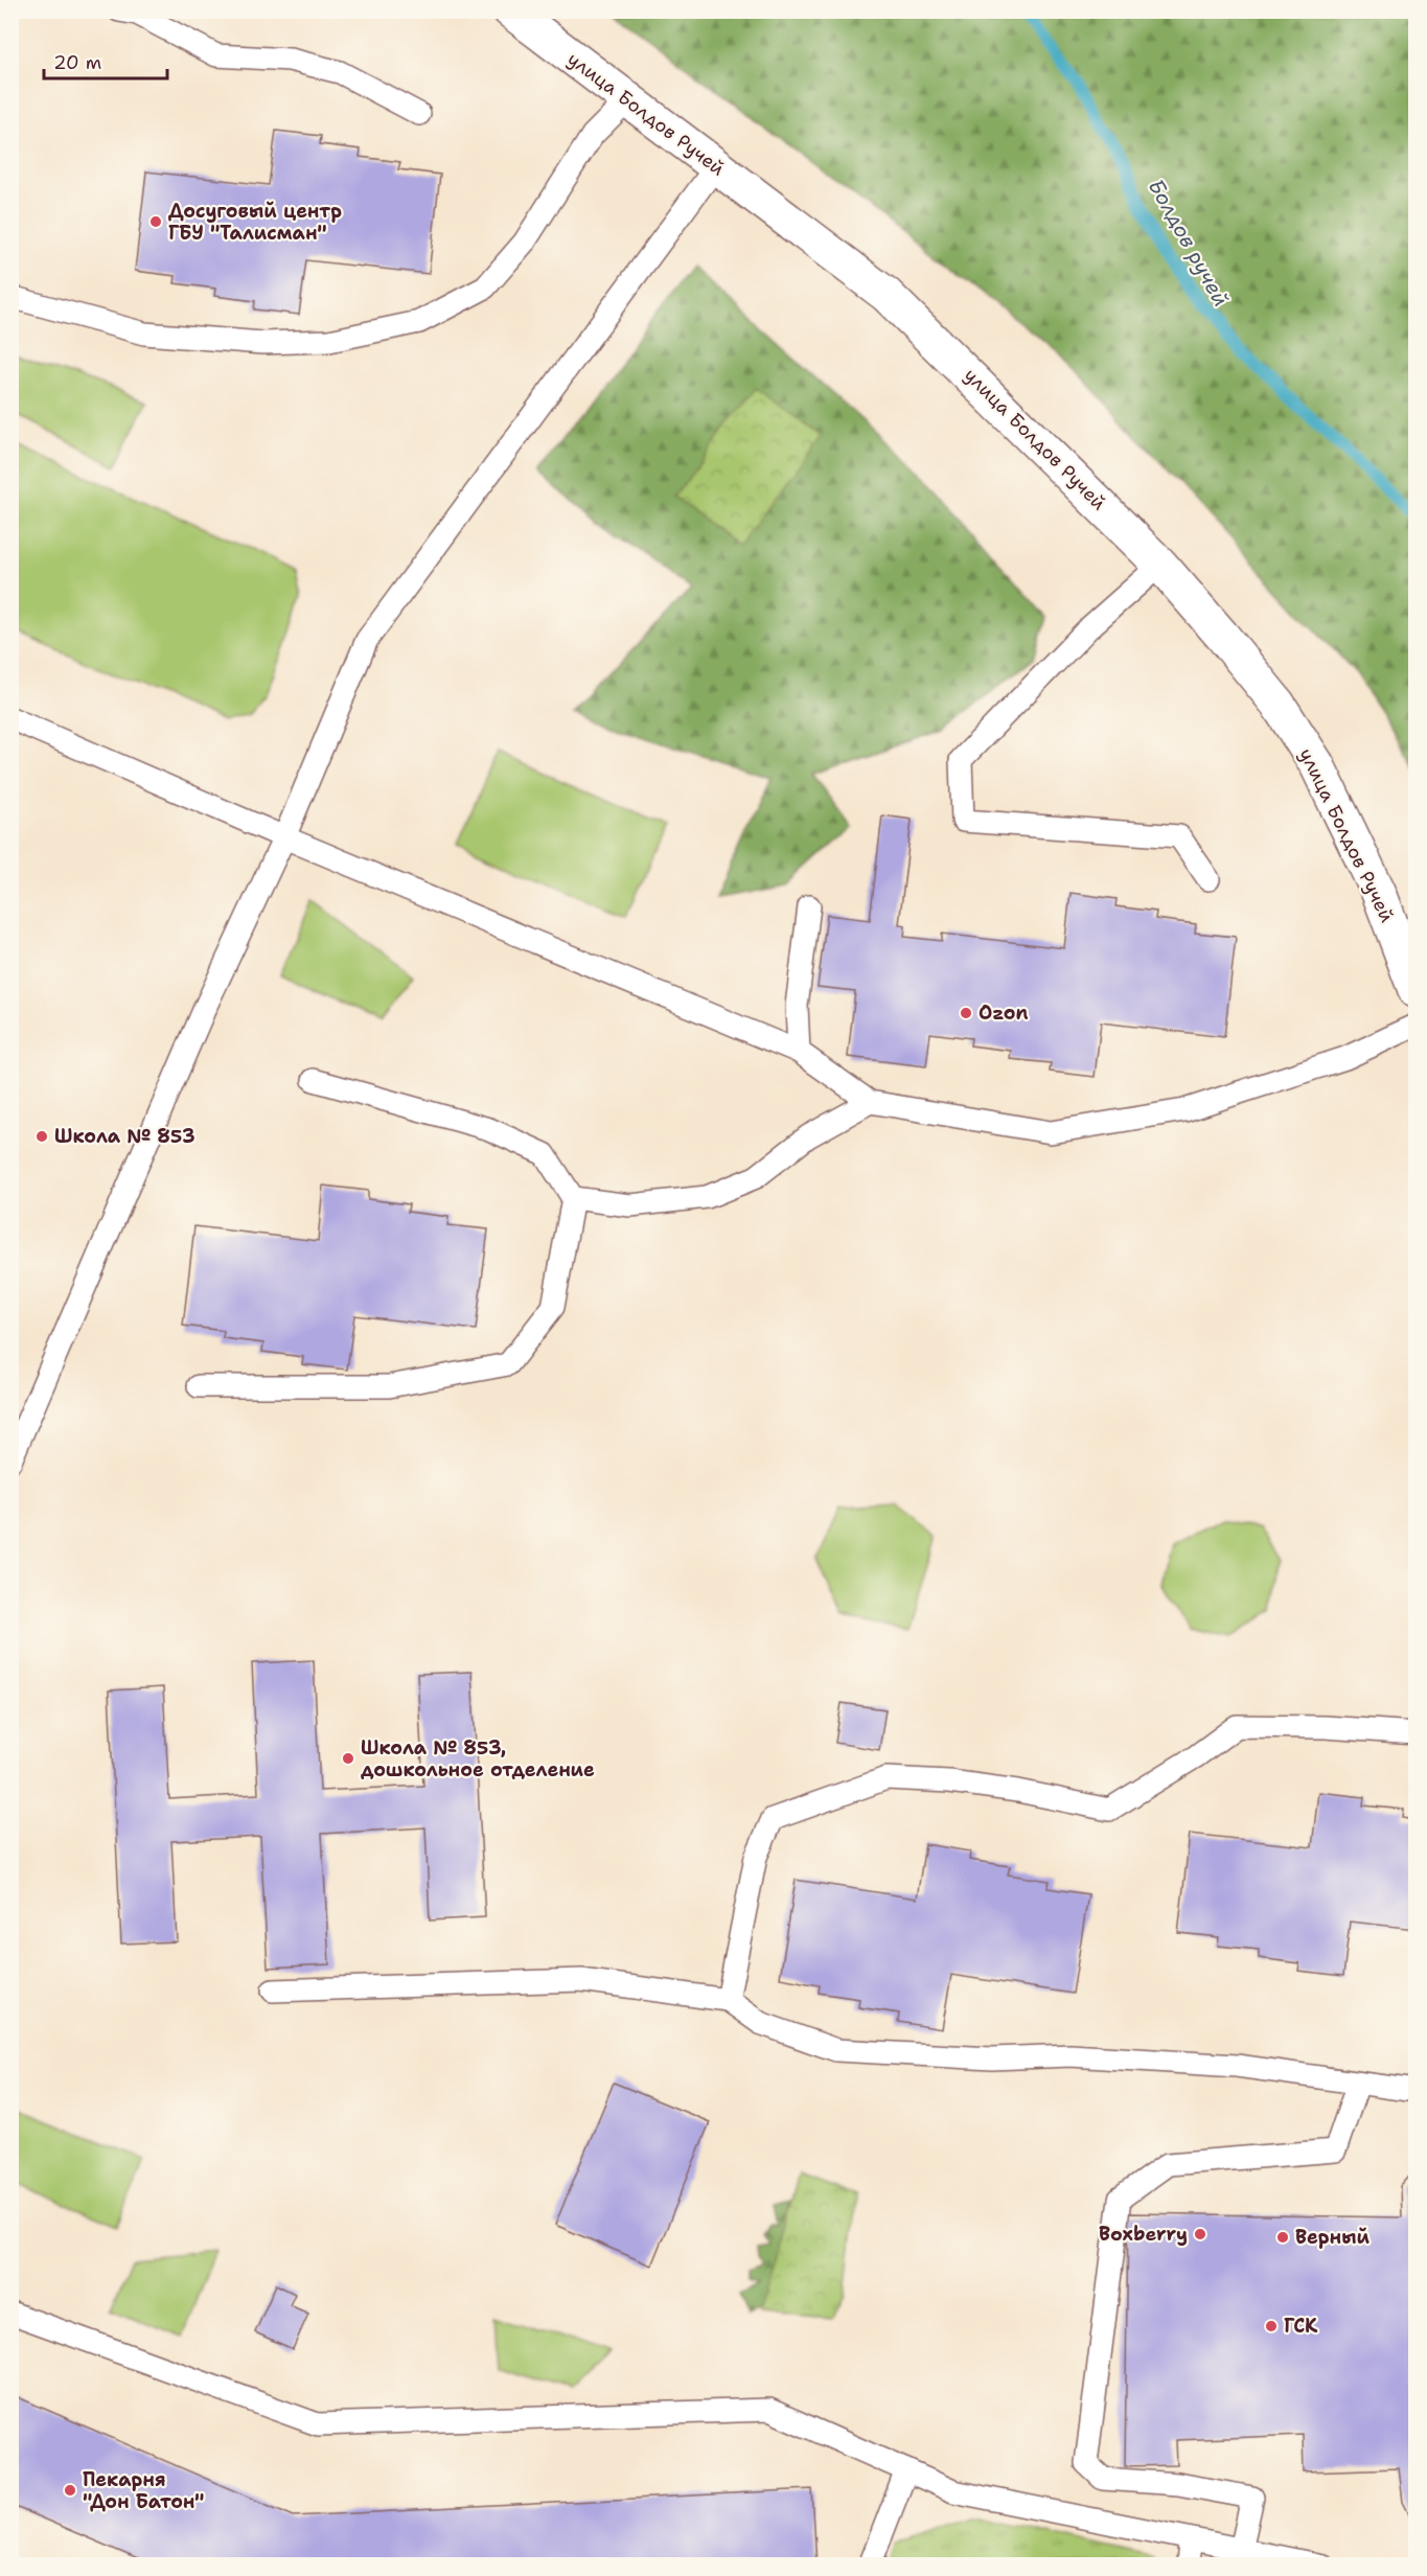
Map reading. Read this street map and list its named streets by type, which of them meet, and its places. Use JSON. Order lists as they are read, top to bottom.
{
  "streets": {
    "street": ["улица Болдов Ручей"]
  },
  "water": ["Болдов ручей"],
  "places": [
    "Досуговый центр ГБУ \"Талисман\"",
    "Ozon",
    "Школа № 853",
    "Школа № 853, дошкольное отделение",
    "Boxberry",
    "Верный",
    "ГСК",
    "Пекарня \"Дон Батон\""
  ],
  "scale_bar": "20 m"
}
